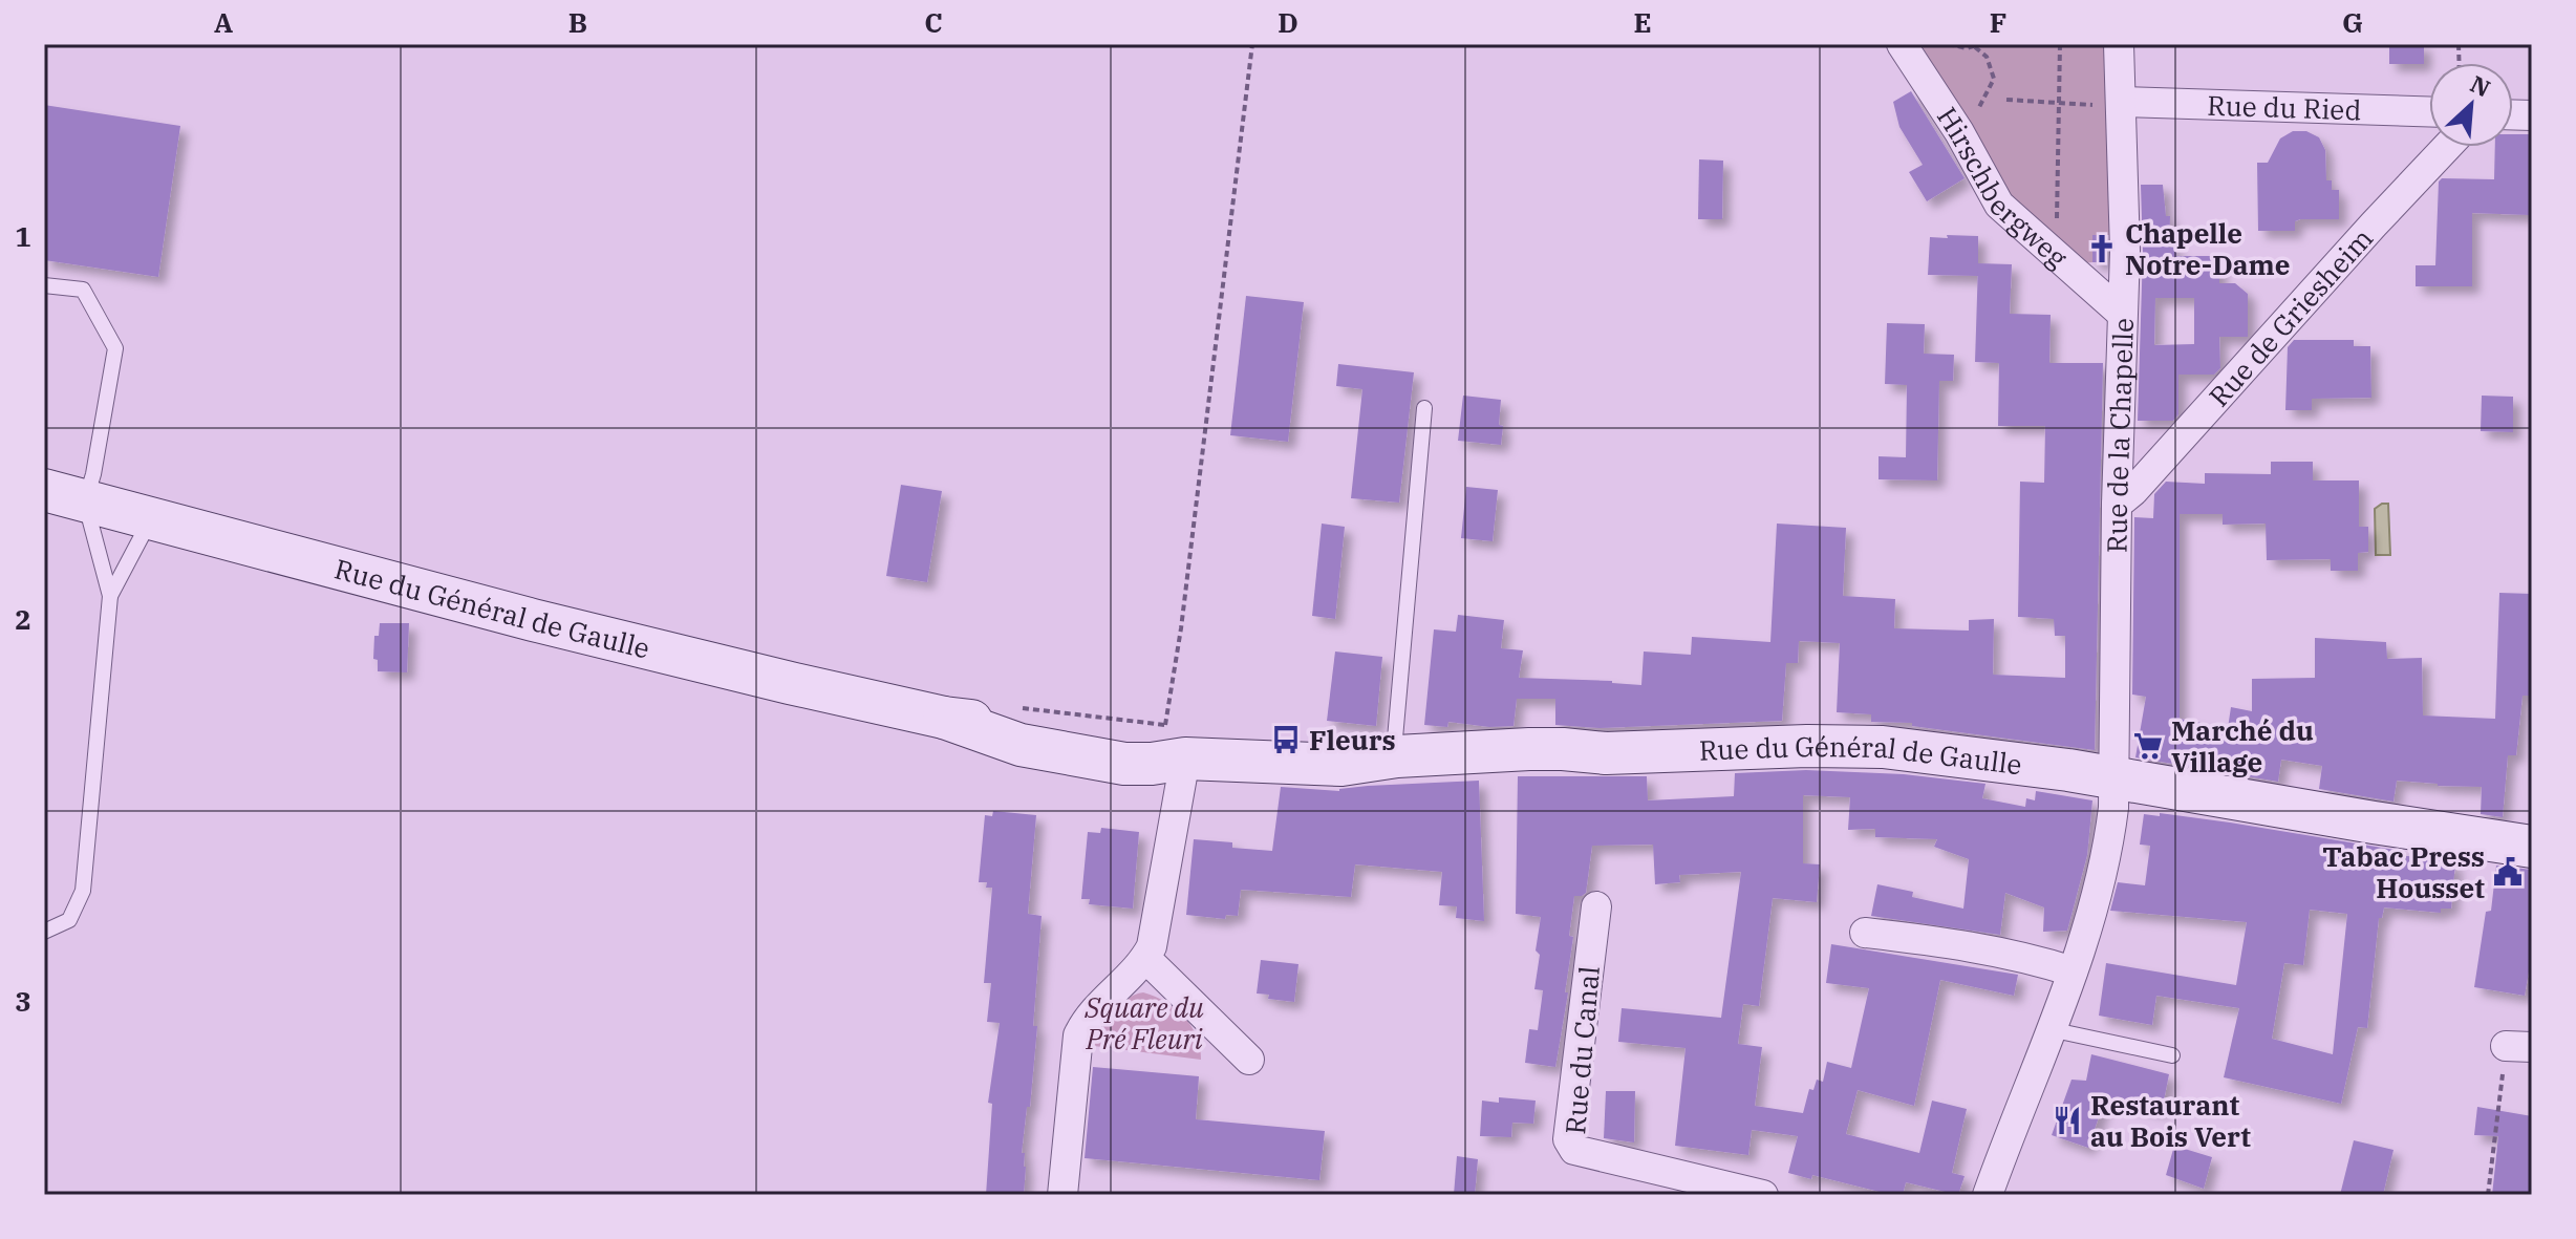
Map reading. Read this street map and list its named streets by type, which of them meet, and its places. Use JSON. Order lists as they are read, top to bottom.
{
  "streets": {
    "street": [
      "Rue du Ried",
      "Hirschbergweg",
      "Rue de Griesheim",
      "Rue de la Chapelle",
      "Rue du Général de Gaulle",
      "Rue du Canal"
    ]
  },
  "crossings": [
    ["Rue du Ried", "Rue de la Chapelle"],
    ["Hirschbergweg", "Rue de la Chapelle"],
    ["Rue de Griesheim", "Rue de la Chapelle"],
    ["Rue de la Chapelle", "Rue du Général de Gaulle"]
  ],
  "parks": ["Square du Pré Fleuri"],
  "places": {
    "church": ["Chapelle Notre-Dame"],
    "bus stop": ["Fleurs"],
    "supermarket": ["Marché du Village"],
    "public building": ["Tabac Press Housset"],
    "restaurant": ["Restaurant au Bois Vert"]
  },
  "north": "top right",
  "grid": {
    "columns": [
      "A",
      "B",
      "C",
      "D",
      "E",
      "F",
      "G"
    ],
    "rows": ["1", "2", "3"]
  }
}
